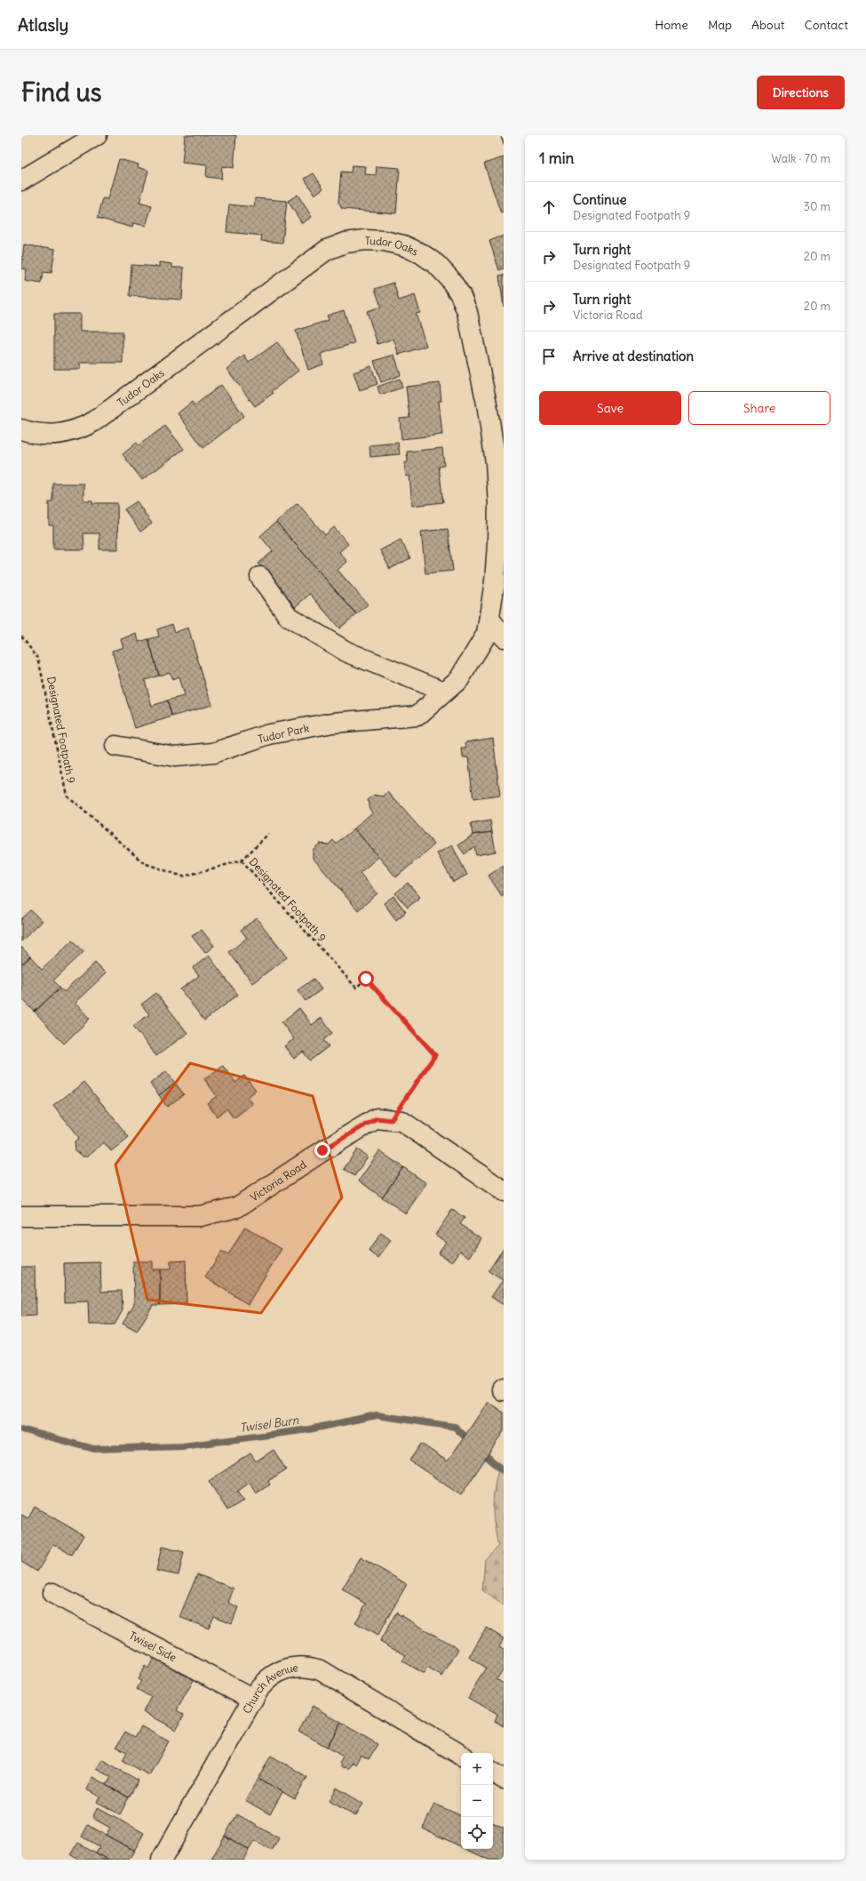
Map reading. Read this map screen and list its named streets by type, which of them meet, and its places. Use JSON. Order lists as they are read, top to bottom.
{
  "streets": {
    "street": [
      "Tudor Oaks",
      "Tudor Park",
      "Victoria Road",
      "Twisel Side",
      "Church Avenue"
    ],
    "path": ["Designated Footpath 9"]
  },
  "crossings": [
    ["Tudor Oaks", "Tudor Park"],
    ["Designated Footpath 9", "Victoria Road"],
    ["Twisel Side", "Church Avenue"]
  ],
  "water": ["Twisel Burn"],
  "page": {
    "header": "Atlasly",
    "nav": [
      "Home",
      "Map",
      "About",
      "Contact"
    ],
    "buttons": [
      "Directions",
      ["Save", "Share"]
    ],
    "title": "Find us",
    "heading": ["1 min", "Walk · 70 m"],
    "list": [
      ["Continue", "Designated Footpath 9", "30 m"],
      ["Turn right", "Designated Footpath 9", "20 m"],
      ["Turn right", "Victoria Road", "20 m"],
      "Arrive at destination"
    ],
    "map_buttons": ["+", "−"]
  }
}
